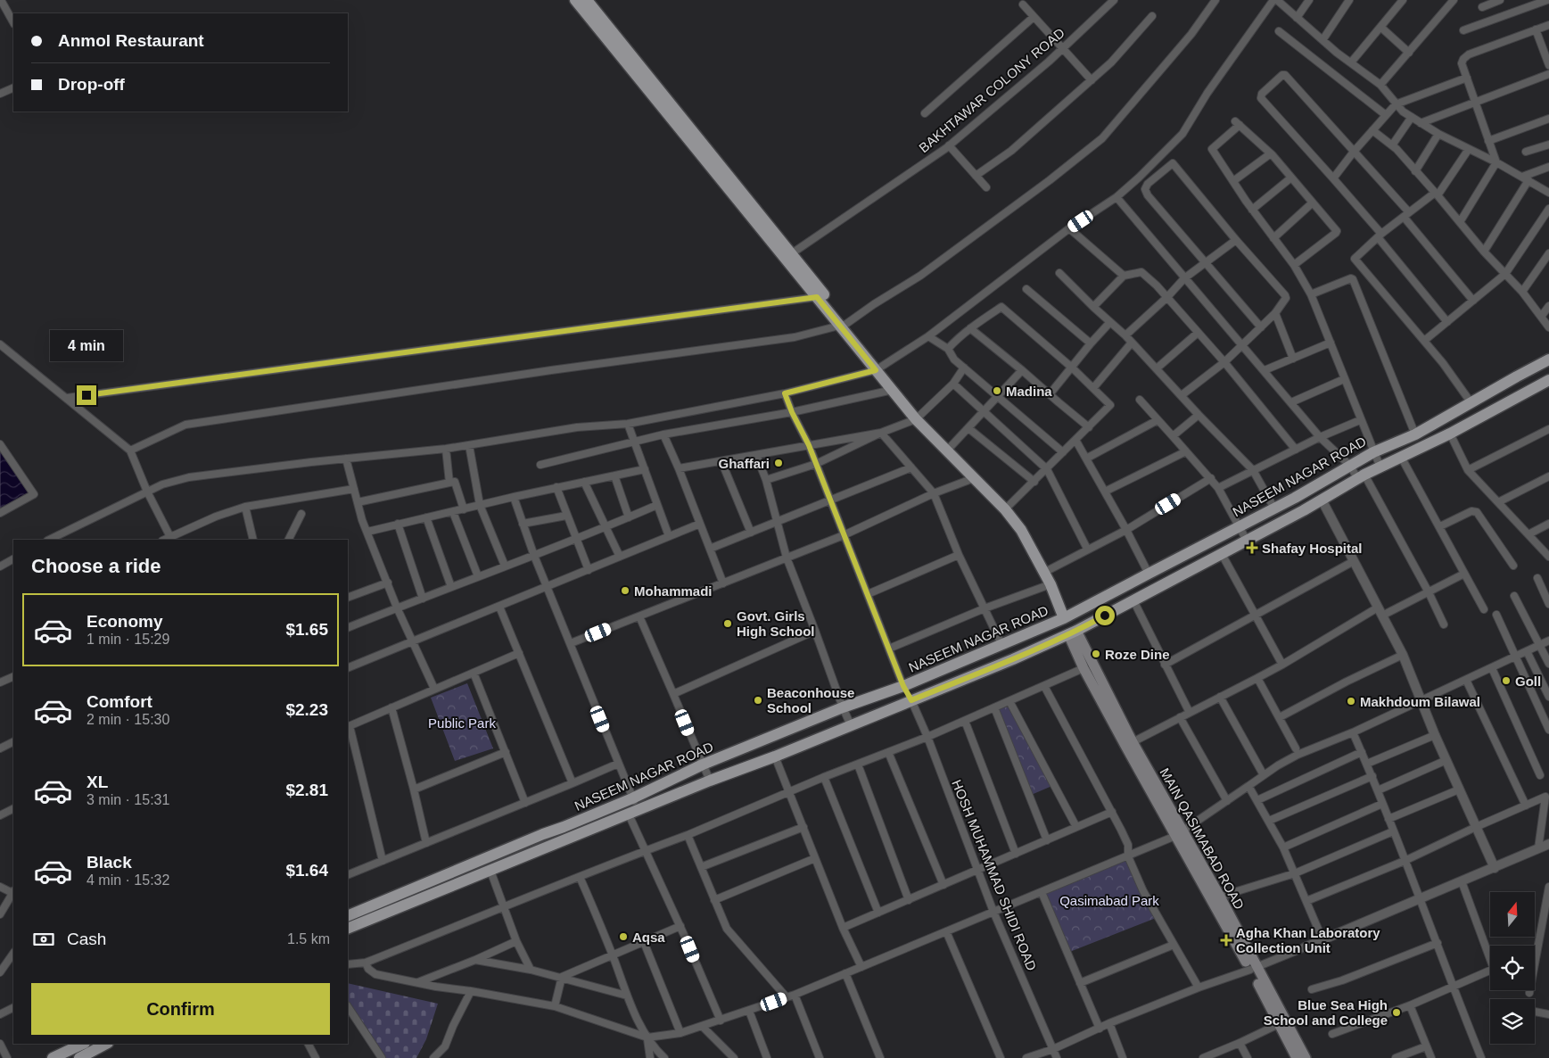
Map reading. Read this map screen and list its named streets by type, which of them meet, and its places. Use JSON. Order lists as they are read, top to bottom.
{
  "streets": {
    "main road": ["NASEEM NAGAR ROAD", "MAIN QASIMABAD ROAD"],
    "street": ["BAKHTAWAR COLONY ROAD", "HOSH MUHAMMAD SHIDI ROAD"]
  },
  "crossings": [
    ["NASEEM NAGAR ROAD", "MAIN QASIMABAD ROAD"],
    ["NASEEM NAGAR ROAD", "HOSH MUHAMMAD SHIDI ROAD"]
  ],
  "parks": ["Public Park", "Qasimabad Park"],
  "places": {
    "other": [
      "Madina",
      "Ghaffari",
      "Mohammadi",
      "Govt. Girls High School",
      "Roze Dine",
      "Goll",
      "Beaconhouse School",
      "Makhdoum Bilawal",
      "Aqsa",
      "Blue Sea High School and College"
    ],
    "health": ["Shafay Hospital", "Agha Khan Laboratory Collection Unit"]
  },
  "north": "top",
  "page": {
    "banner": ["Anmol Restaurant", "Drop-off"],
    "bubble": "4 min",
    "heading": "Choose a ride",
    "list": [
      {
        "name": "Economy",
        "note": "1 min · 15:29",
        "value": "$1.65"
      },
      {
        "name": "Comfort",
        "note": "2 min · 15:30",
        "value": "$2.23"
      },
      {
        "name": "XL",
        "note": "3 min · 15:31",
        "value": "$2.81"
      },
      {
        "name": "Black",
        "note": "4 min · 15:32",
        "value": "$1.64"
      }
    ],
    "pay": ["Cash", "1.5 km"],
    "buttons": "Confirm"
  }
}
